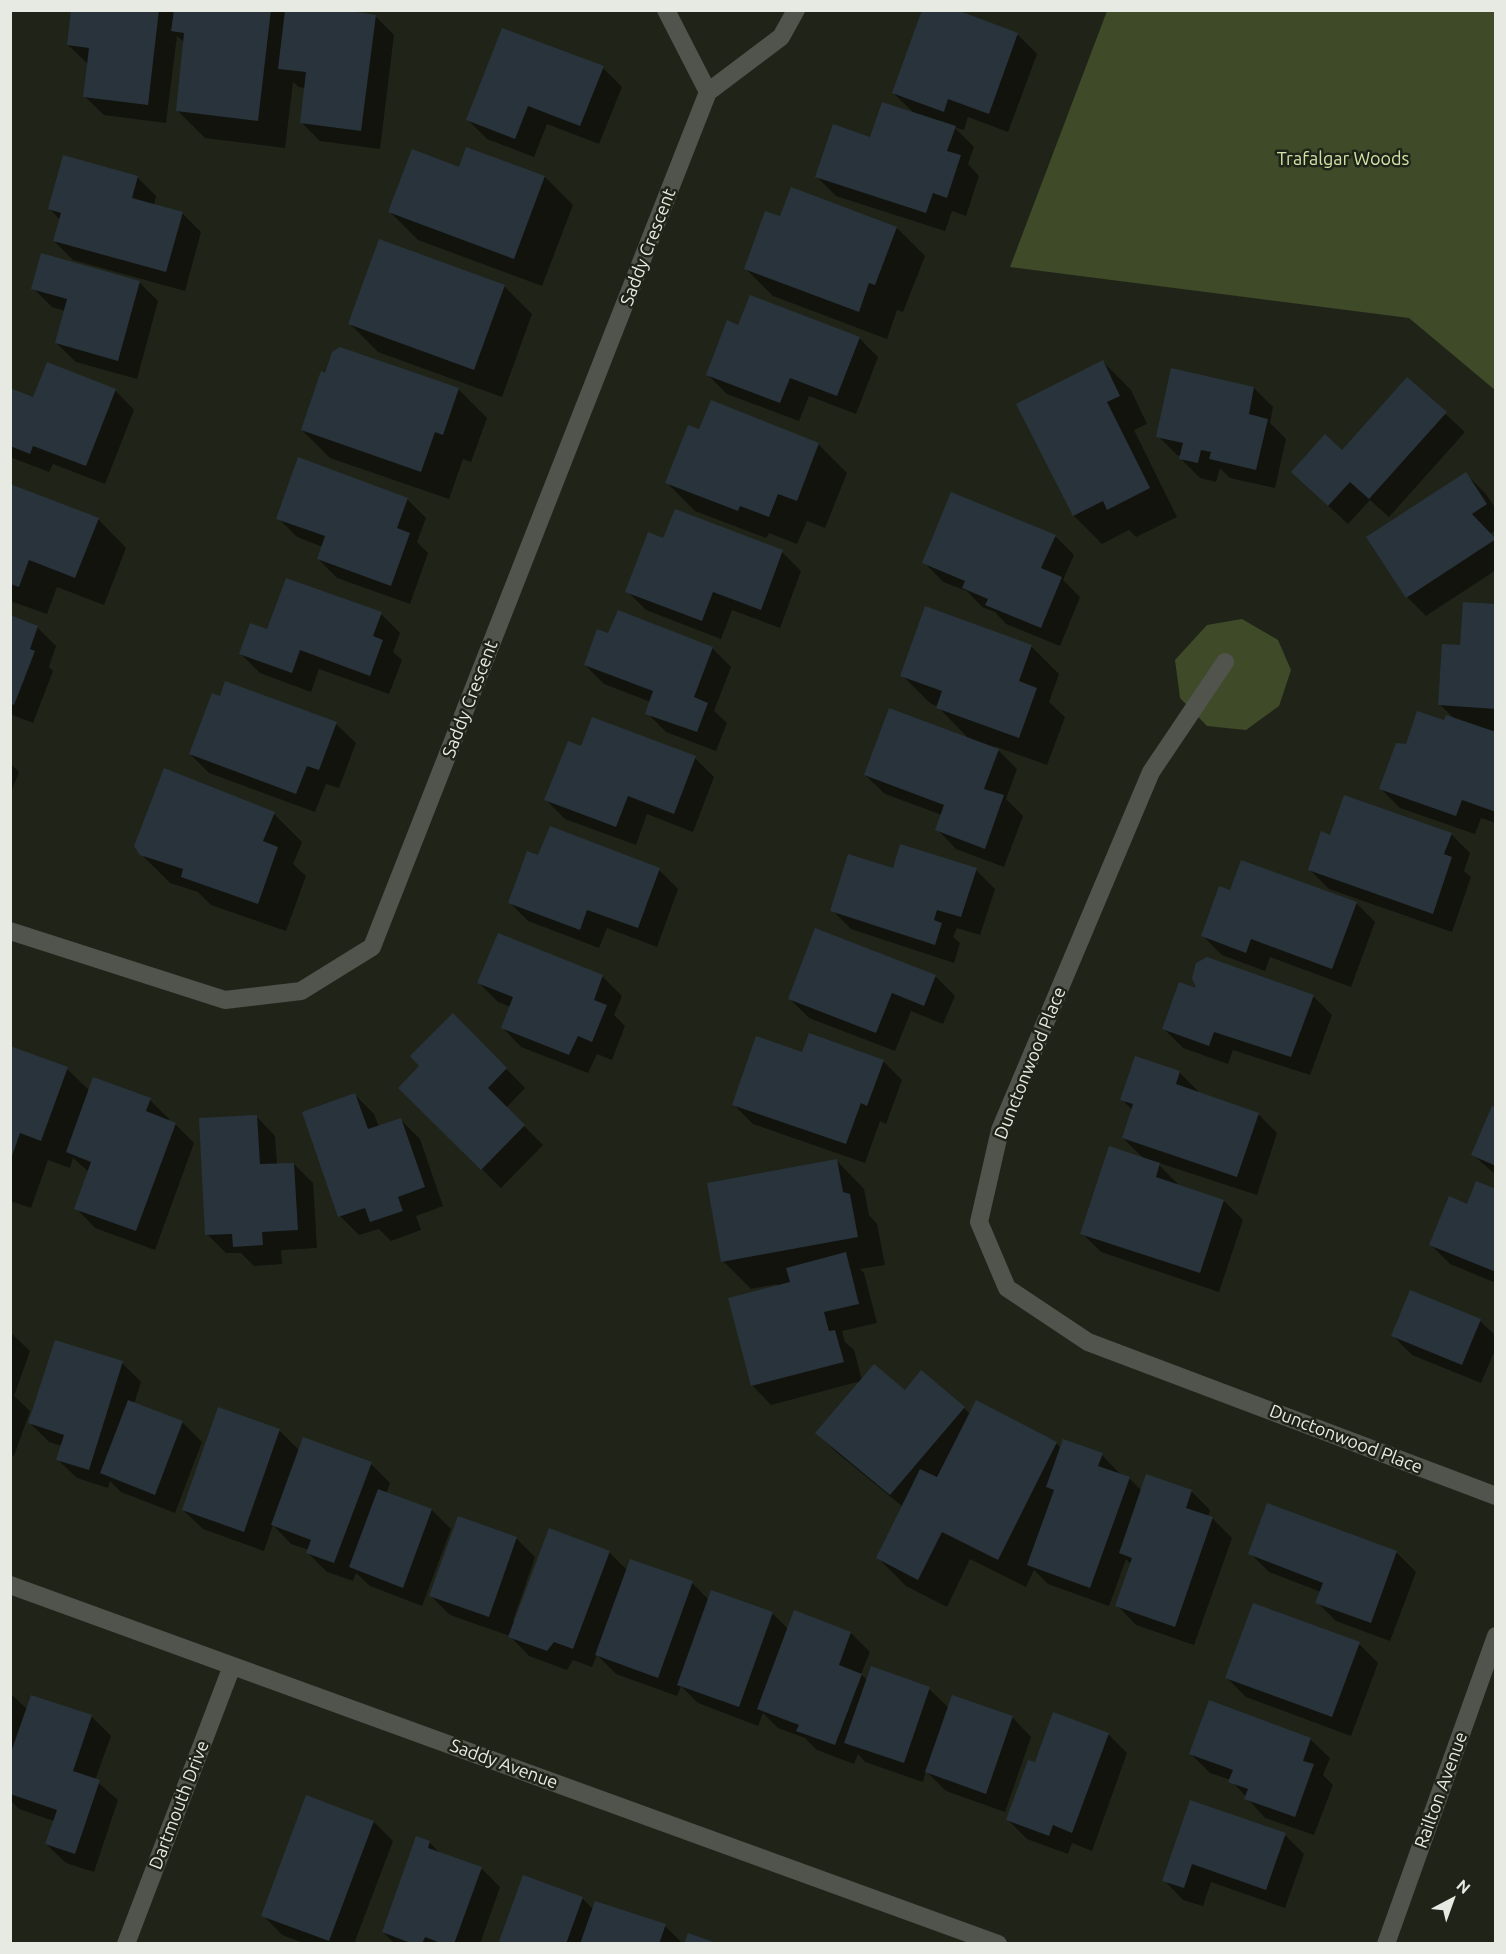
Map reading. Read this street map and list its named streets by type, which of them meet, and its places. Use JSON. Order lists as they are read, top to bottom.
{
  "streets": {
    "street": [
      "Saddy Crescent",
      "Dunctonwood Place",
      "Saddy Avenue",
      "Railton Avenue",
      "Dartmouth Drive"
    ]
  },
  "crossings": [
    ["Saddy Avenue", "Dartmouth Drive"]
  ],
  "parks": ["Trafalgar Woods"],
  "north": "top right"
}
